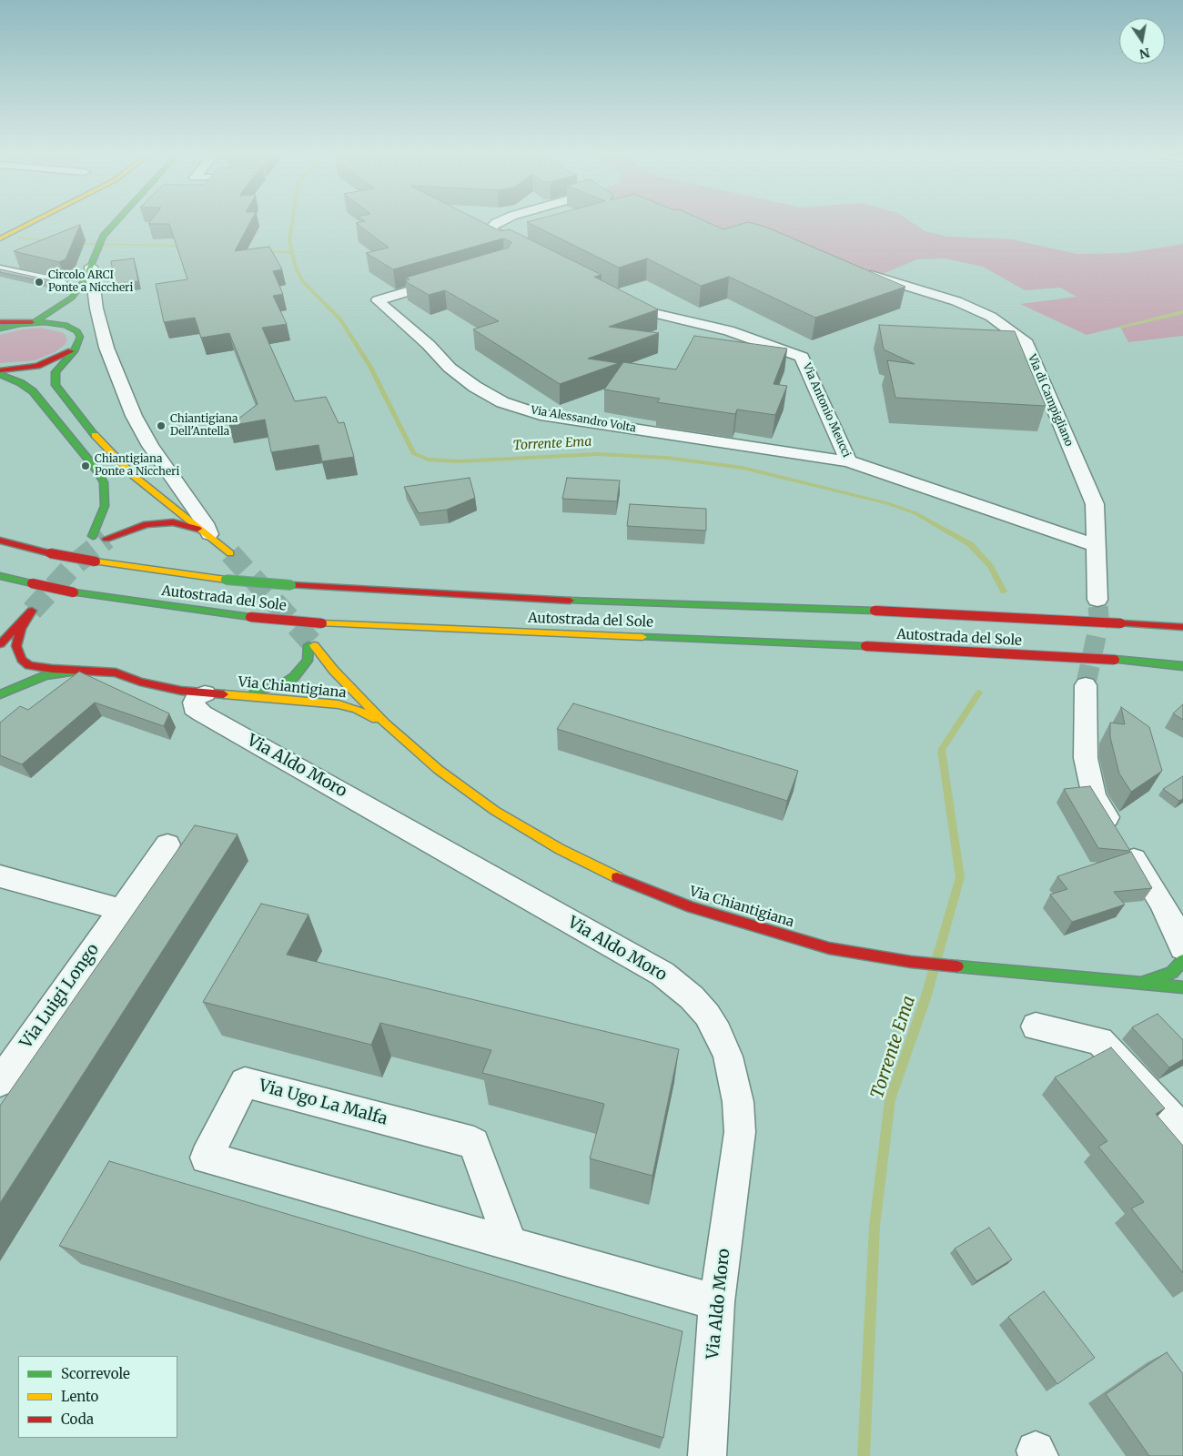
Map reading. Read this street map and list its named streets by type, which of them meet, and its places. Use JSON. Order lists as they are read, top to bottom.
{
  "streets": {
    "main road": ["Autostrada del Sole", "Via Chiantigiana"],
    "street": [
      "Via di Campigliano",
      "Via Antonio Meucci",
      "Via Alessandro Volta",
      "Via Aldo Moro",
      "Via Luigi Longo",
      "Via Ugo La Malfa"
    ]
  },
  "crossings": [
    ["Via di Campigliano", "Via Antonio Meucci"],
    ["Via Antonio Meucci", "Via Alessandro Volta"],
    ["Via Chiantigiana", "Via Aldo Moro"],
    ["Via Aldo Moro", "Via Ugo La Malfa"]
  ],
  "water": ["Torrente Ema"],
  "places": ["Circolo ARCI Ponte a Niccheri", "Chiantigiana Dell'Antella", "Chiantigiana Ponte a Niccheri"],
  "legend": ["Scorrevole", "Lento", "Coda"],
  "north": "bottom"
}
